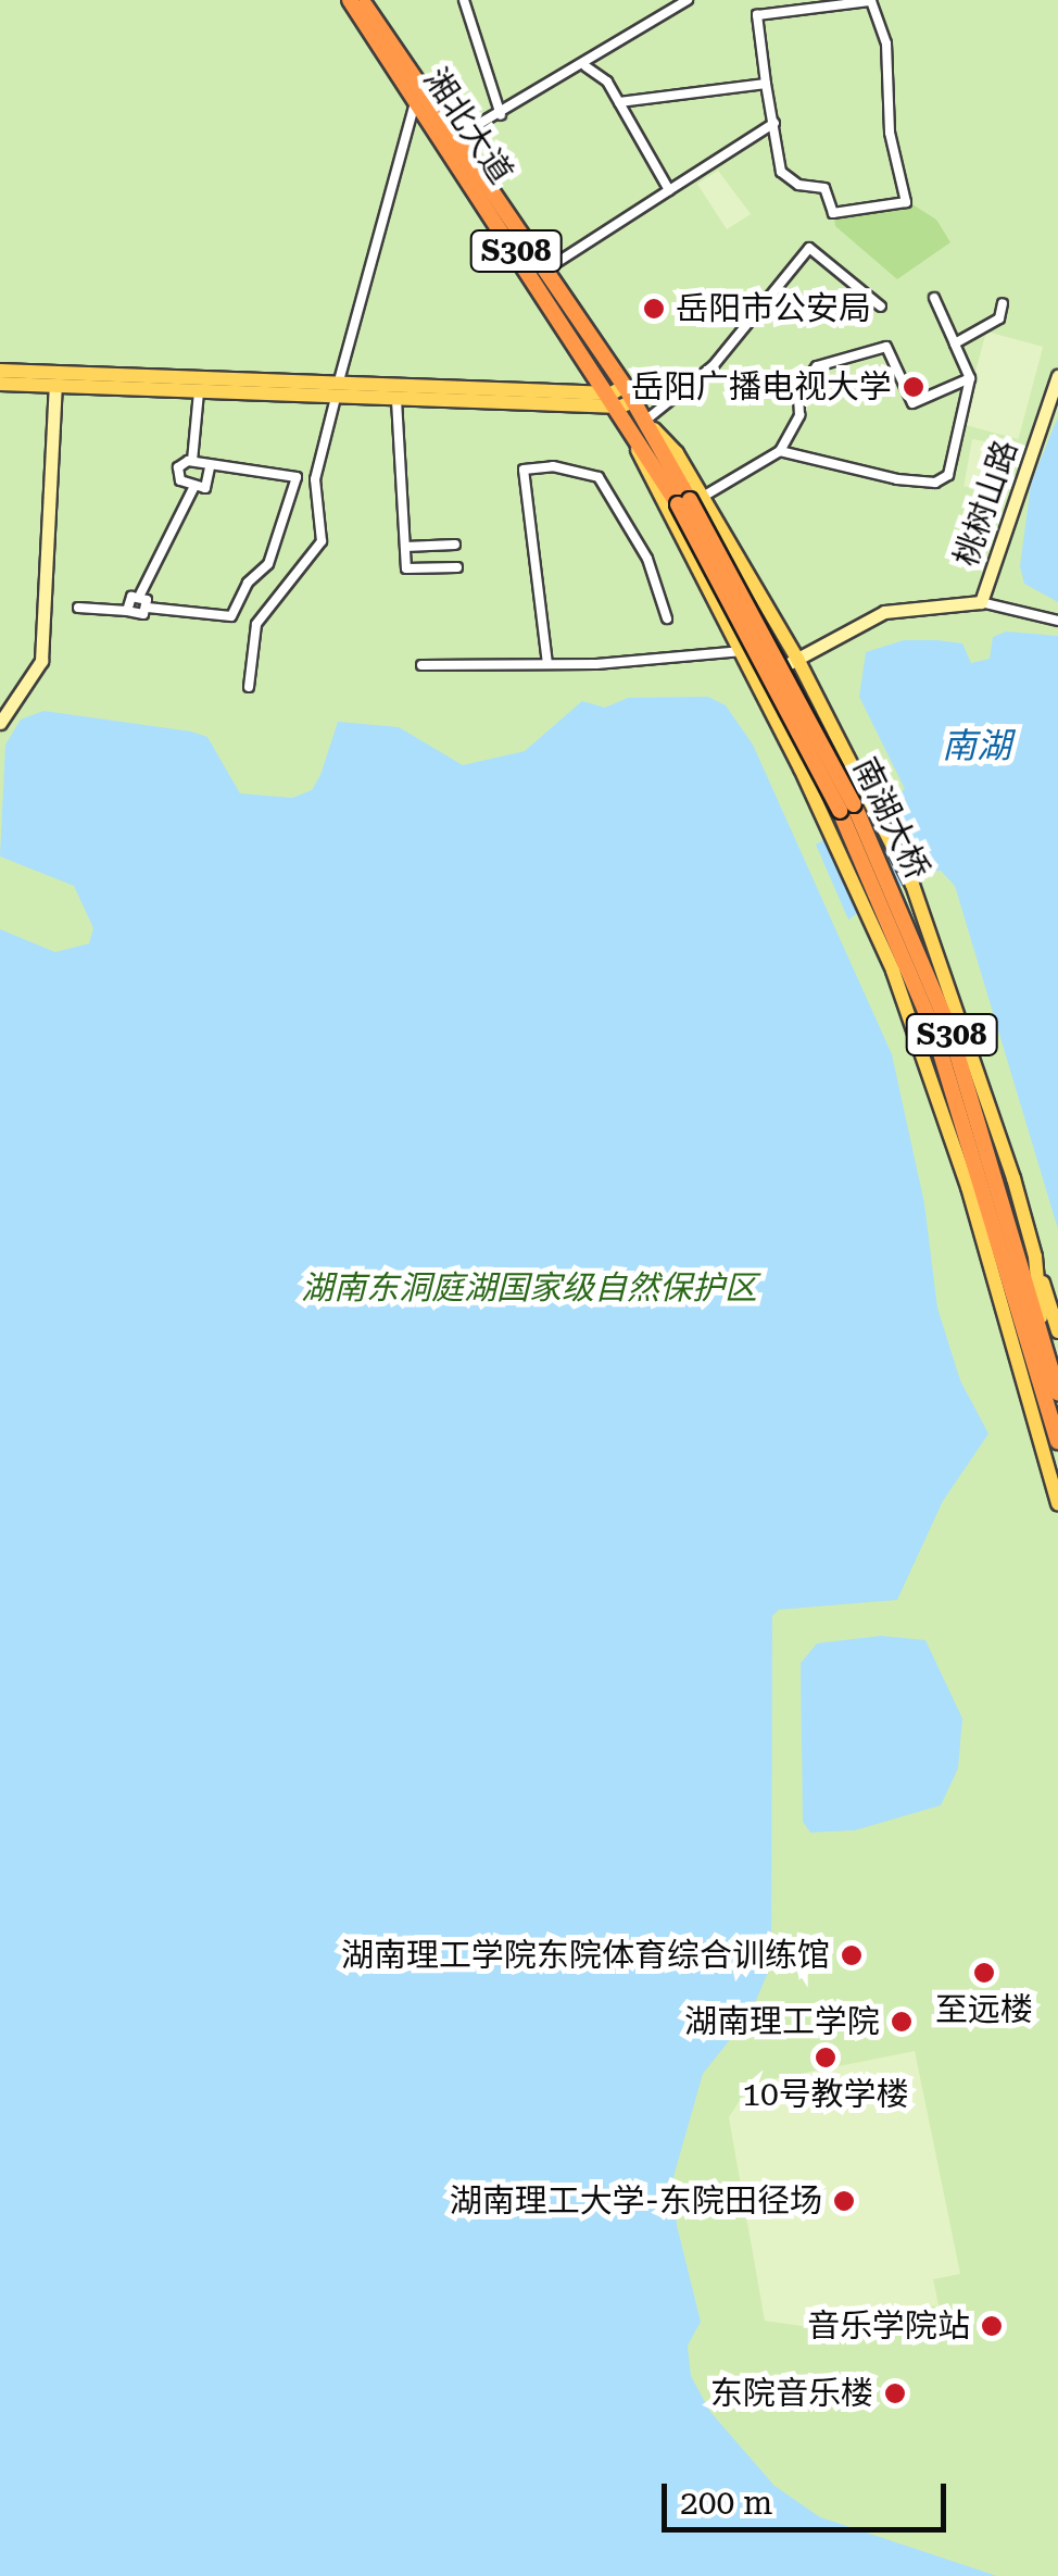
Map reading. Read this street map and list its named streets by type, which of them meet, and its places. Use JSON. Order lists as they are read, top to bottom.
{
  "streets": {
    "highway": ["湘北大道", "S308", "南湖大桥"],
    "street": ["桃树山路"]
  },
  "crossings": [
    ["湘北大道", "南湖大桥"],
    ["S308", "南湖大桥"]
  ],
  "water": ["南湖"],
  "parks": ["湖南东洞庭湖国家级自然保护区"],
  "places": [
    "岳阳市公安局",
    "岳阳广播电视大学",
    "湖南理工学院东院体育综合训练馆",
    "至远楼",
    "湖南理工学院",
    "10号教学楼",
    "湖南理工大学-东院田径场",
    "音乐学院站",
    "东院音乐楼"
  ],
  "scale_bar": "200 m"
}
